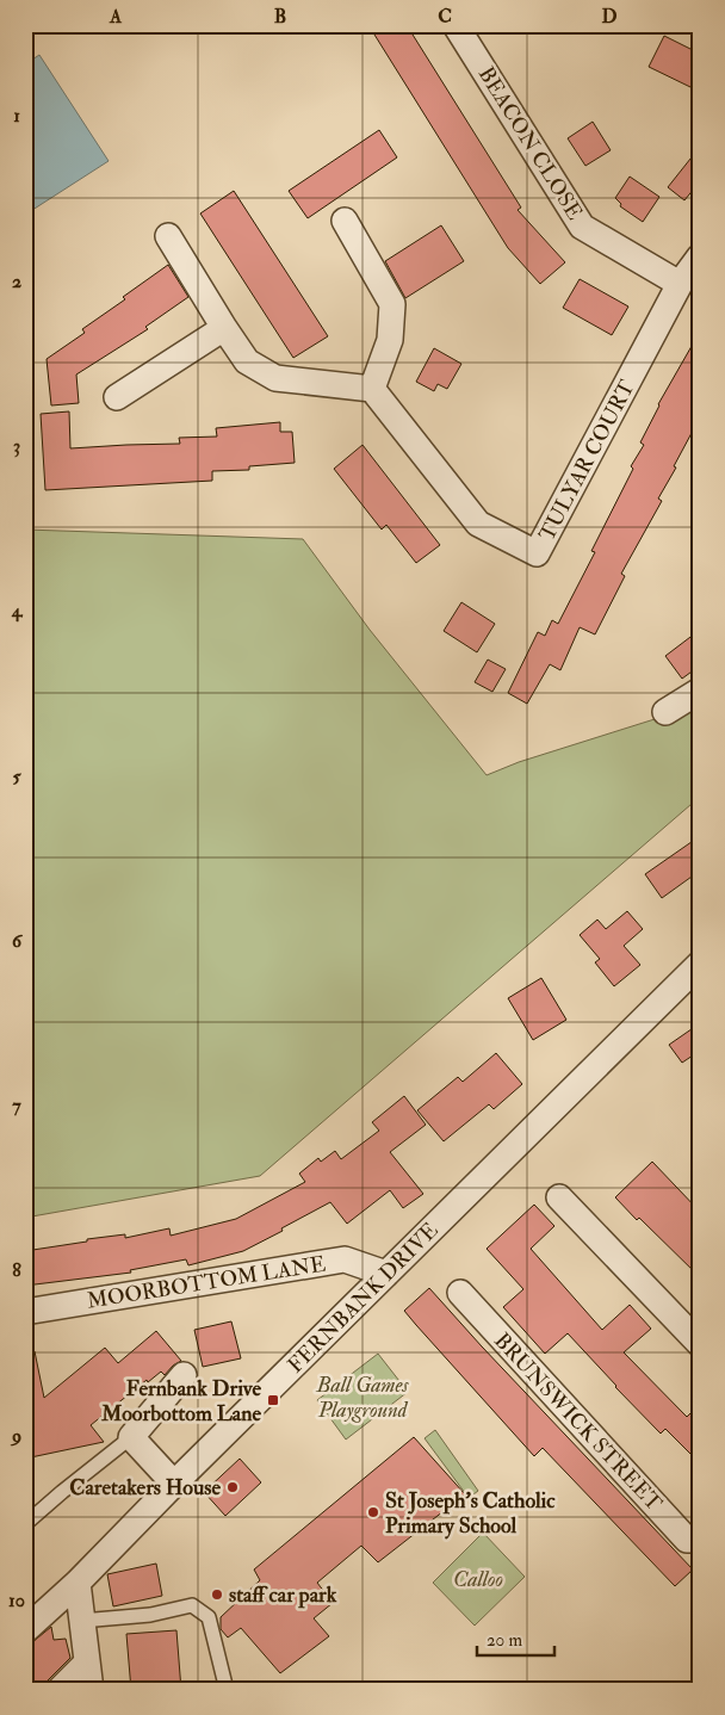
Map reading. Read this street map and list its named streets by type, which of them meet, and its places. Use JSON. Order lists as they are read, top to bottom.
{
  "streets": {
    "street": [
      "BEACON CLOSE",
      "TULYAR COURT",
      "MOORBOTTOM LANE",
      "FERNBANK DRIVE",
      "BRUNSWICK STREET"
    ]
  },
  "crossings": [
    ["BEACON CLOSE", "TULYAR COURT"],
    ["MOORBOTTOM LANE", "FERNBANK DRIVE"]
  ],
  "parks": ["Ball Games Playground", "Calloo"],
  "places": {
    "transit": ["Fernbank Drive Moorbottom Lane"],
    "other": ["Caretakers House", "St Joseph's Catholic Primary School", "staff car park"]
  },
  "scale_bar": "20 m",
  "grid": {
    "columns": [
      "A",
      "B",
      "C",
      "D"
    ],
    "rows": [
      "1",
      "2",
      "3",
      "4",
      "5",
      "6",
      "7",
      "8",
      "9",
      "10"
    ]
  }
}
